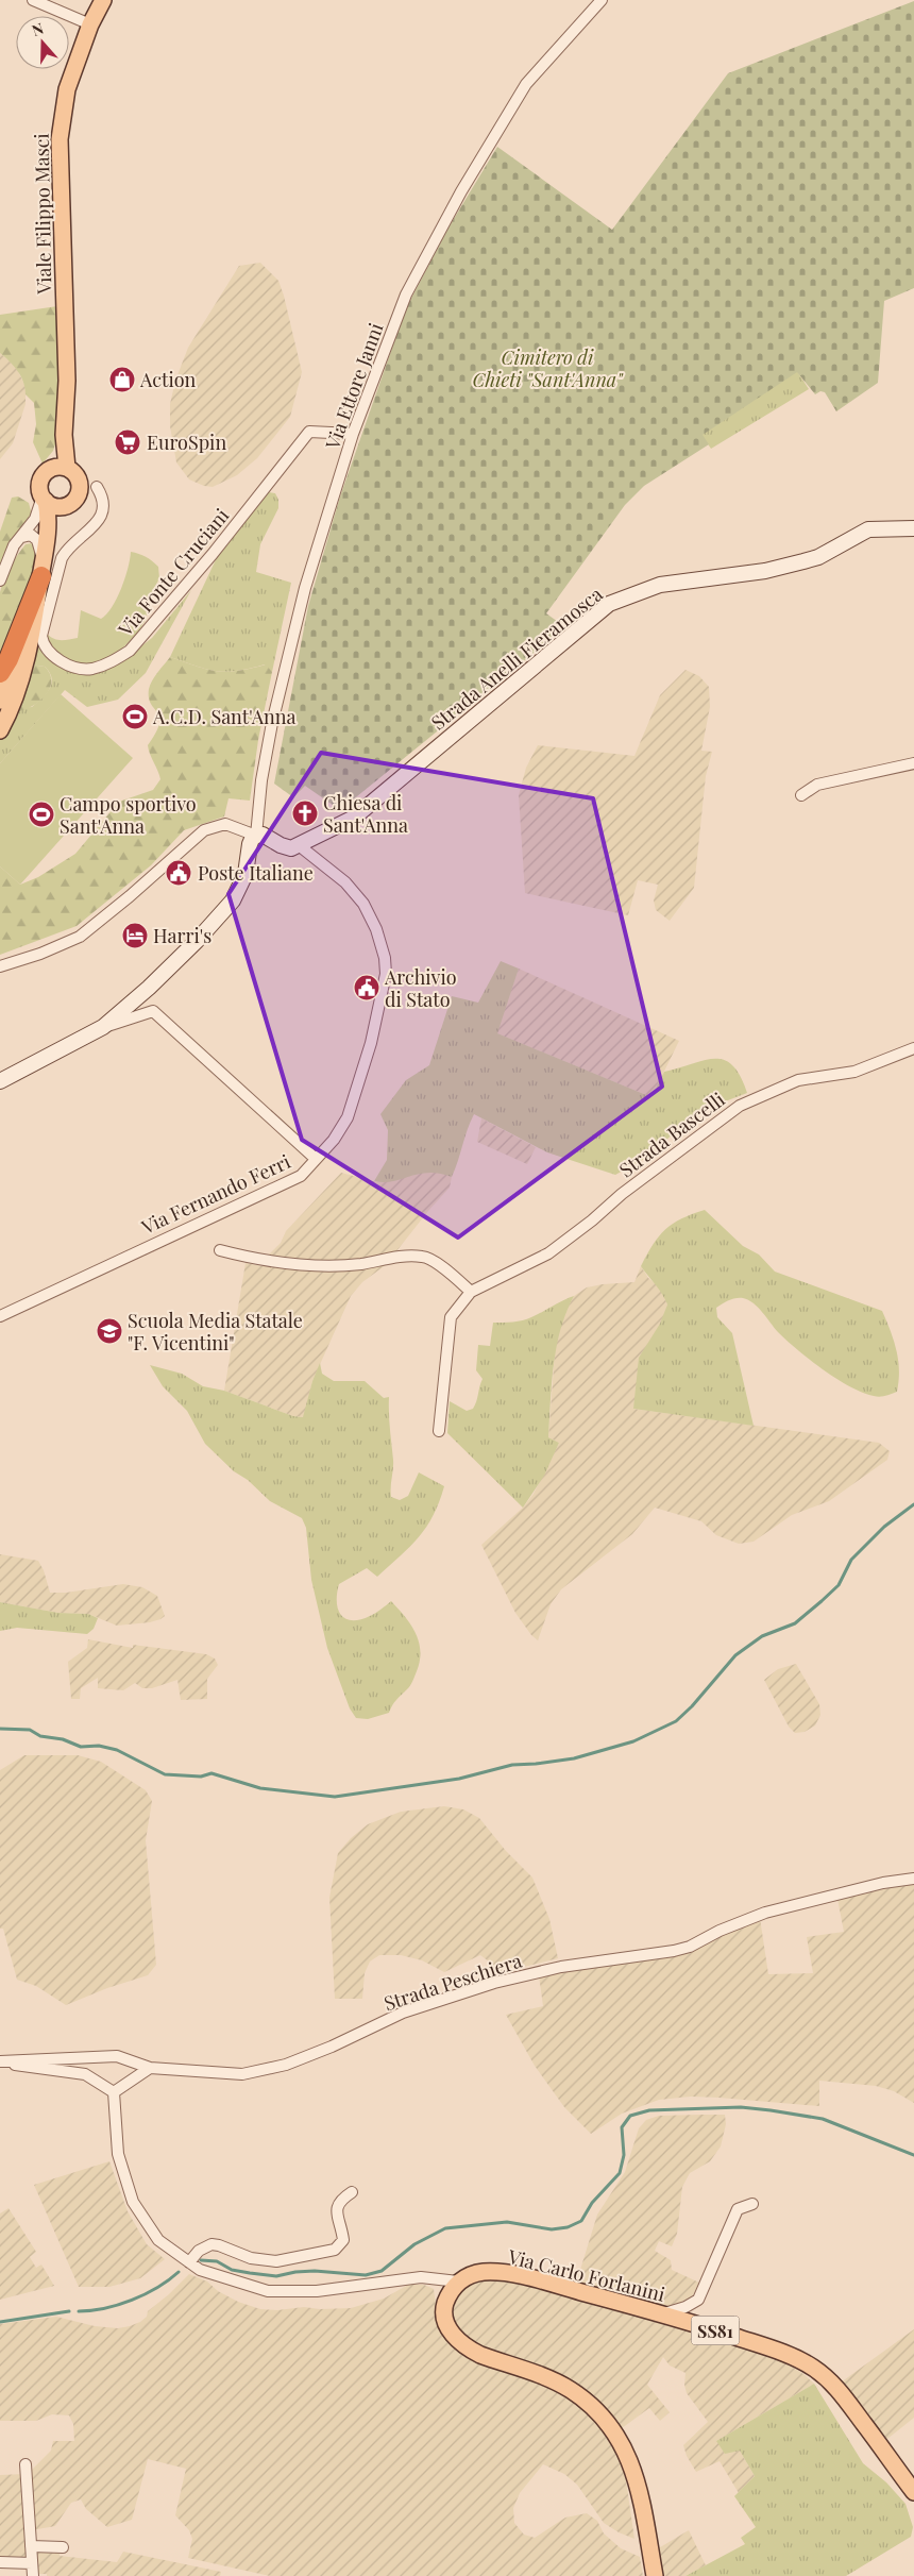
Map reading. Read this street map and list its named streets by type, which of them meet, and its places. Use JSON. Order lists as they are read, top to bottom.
{
  "streets": {
    "main road": ["Viale Filippo Masci", "Via Carlo Forlanini", "SS81"],
    "street": [
      "Via Ettore Janni",
      "Via Fonte Cruciani",
      "Strada Anelli Fieramosca",
      "Strada Bascelli",
      "Via Fernando Ferri",
      "Strada Peschiera"
    ]
  },
  "crossings": [
    ["Via Ettore Janni", "Via Fonte Cruciani"],
    ["Strada Anelli Fieramosca", "Via Fernando Ferri"]
  ],
  "parks": ["Cimitero di Chieti \"Sant'Anna\""],
  "places": {
    "shop": ["Action"],
    "supermarket": ["EuroSpin"],
    "sports": ["A.C.D. Sant'Anna", "Campo sportivo Sant'Anna"],
    "church": ["Chiesa di Sant'Anna"],
    "public building": ["Poste Italiane", "Archivio di Stato"],
    "hotel": ["Harri's"],
    "school or university": ["Scuola Media Statale \"F. Vicentini\""]
  },
  "north": "top"
}
